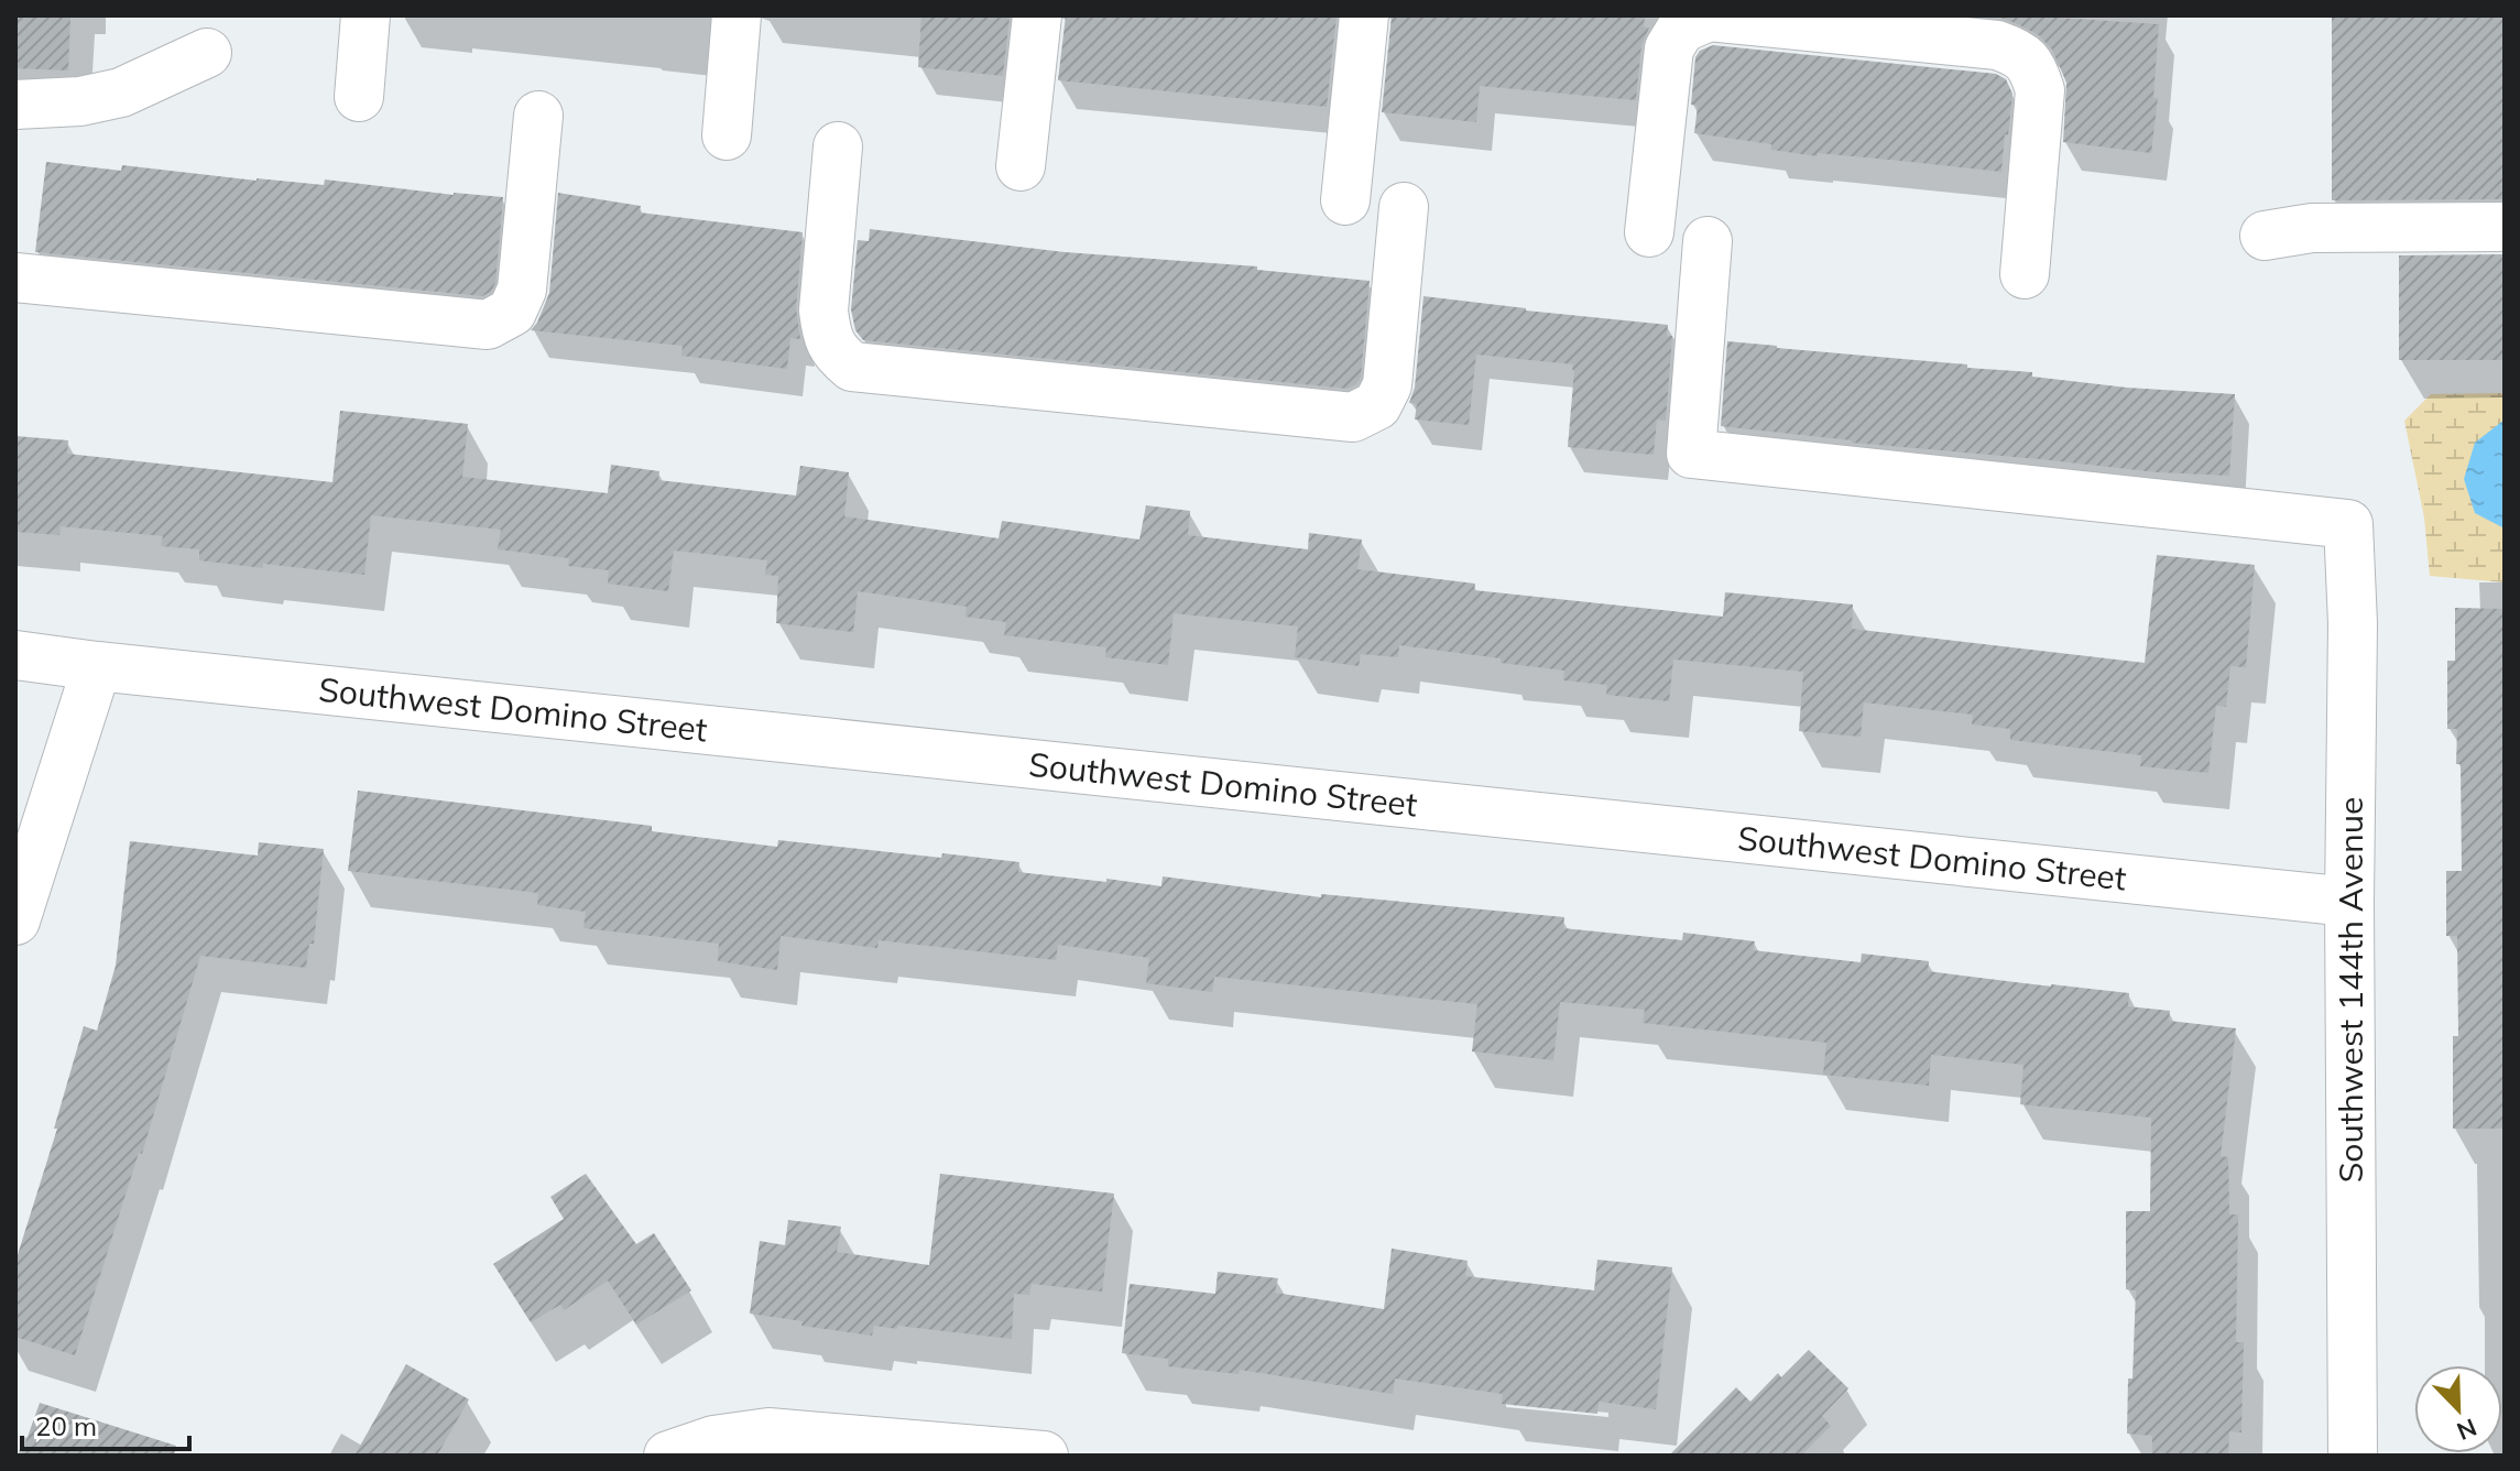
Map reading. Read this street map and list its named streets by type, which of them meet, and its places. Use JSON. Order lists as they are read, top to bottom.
{
  "streets": {
    "street": ["Southwest Domino Street", "Southwest 144th Avenue"]
  },
  "crossings": [
    ["Southwest Domino Street", "Southwest 144th Avenue"]
  ],
  "scale_bar": "20 m",
  "north": "bottom right"
}
